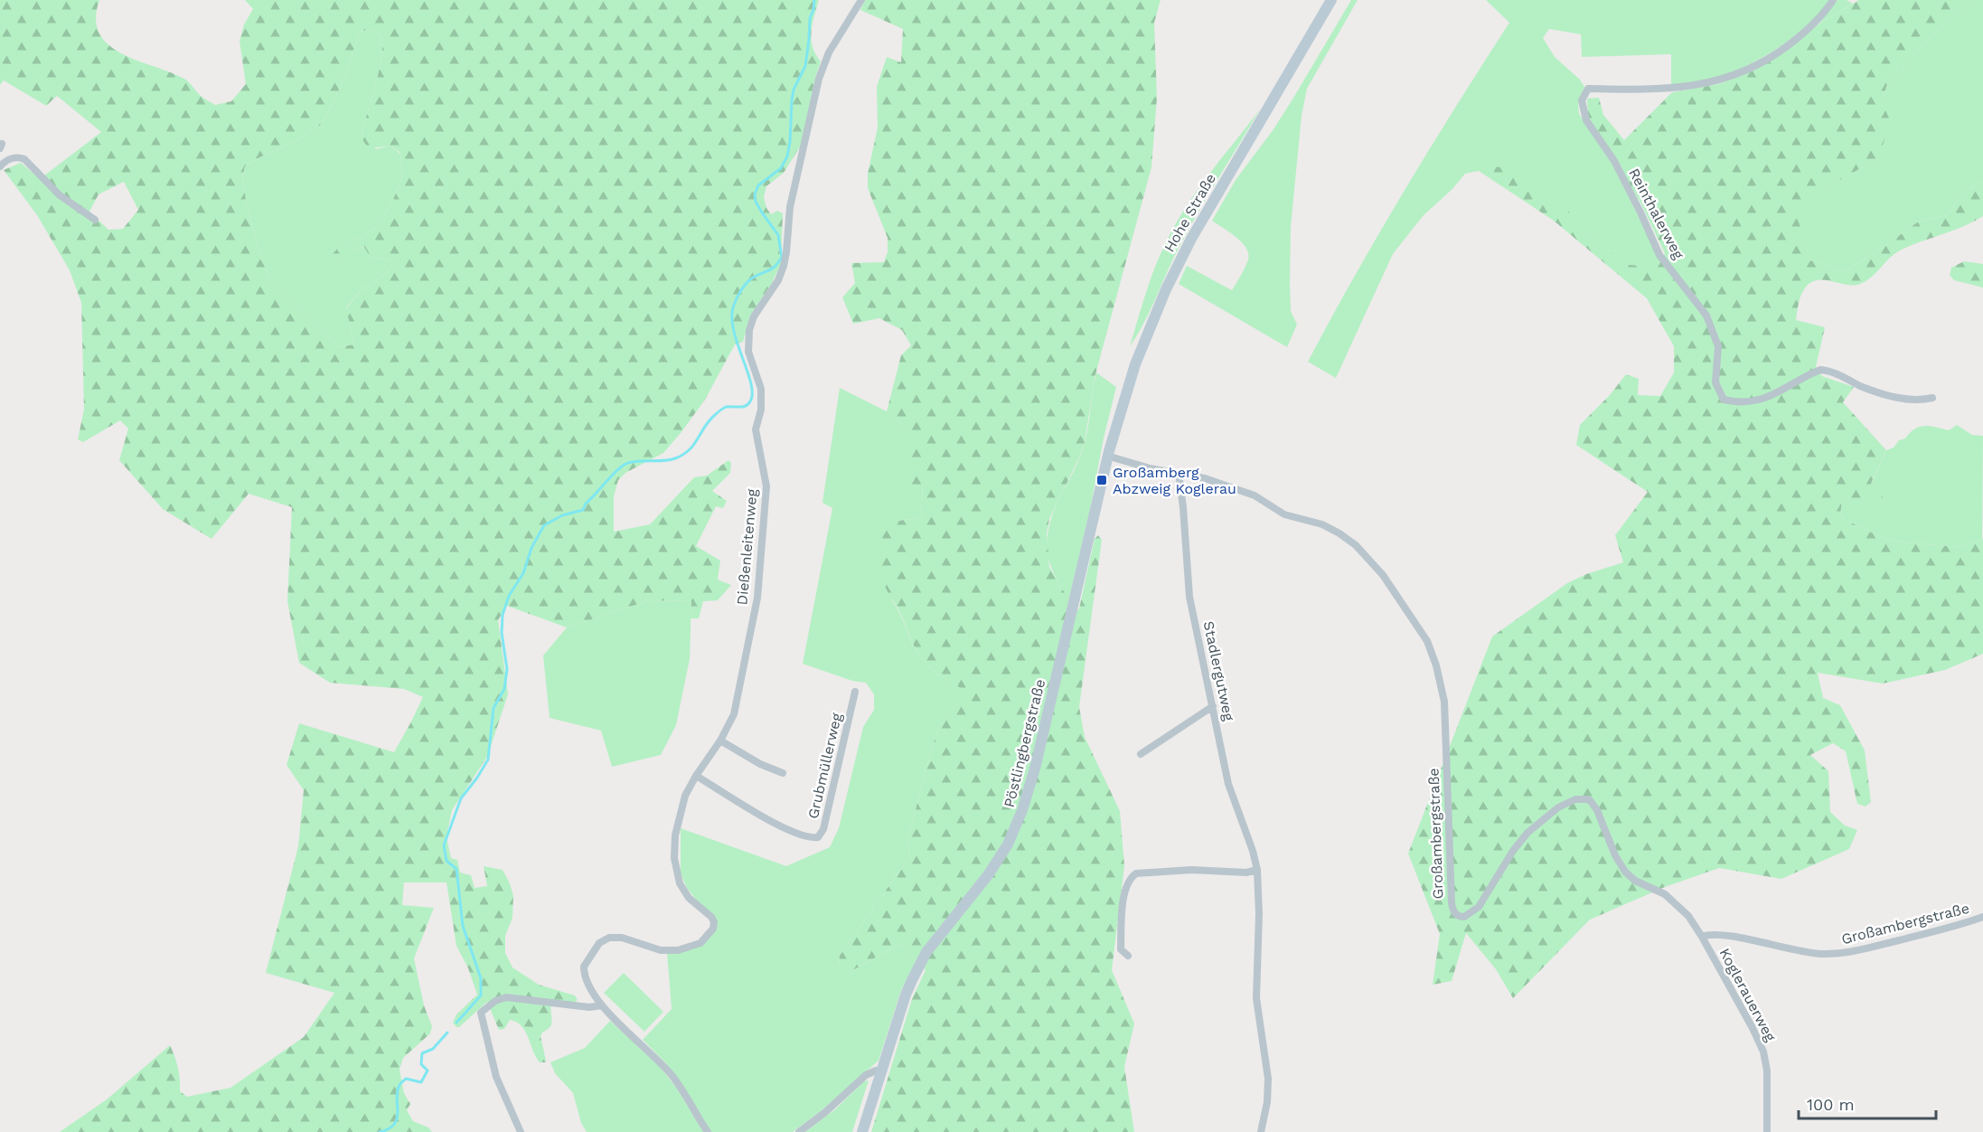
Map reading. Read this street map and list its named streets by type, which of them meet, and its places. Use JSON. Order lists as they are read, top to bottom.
{
  "streets": {
    "main road": ["Hohe Straße", "Pöstlingbergstraße"],
    "street": [
      "Reinthalerweg",
      "Dießenleitenweg",
      "Stadlergutweg",
      "Grubmüllerweg",
      "Großambergstraße",
      "Koglerauerweg"
    ]
  },
  "crossings": [
    ["Hohe Straße", "Pöstlingbergstraße"],
    ["Hohe Straße", "Großambergstraße"],
    ["Dießenleitenweg", "Grubmüllerweg"],
    ["Stadlergutweg", "Großambergstraße"],
    ["Pöstlingbergstraße", "Großambergstraße"],
    ["Großambergstraße", "Koglerauerweg"]
  ],
  "places": {
    "transit": ["Großamberg Abzweig Koglerau"]
  },
  "scale_bar": "100 m"
}
